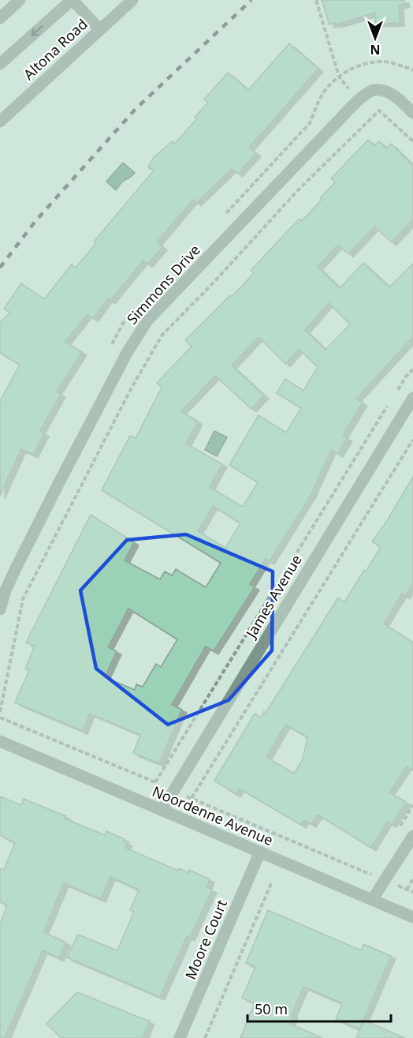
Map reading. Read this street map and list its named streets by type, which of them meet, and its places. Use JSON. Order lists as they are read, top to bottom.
{
  "streets": {
    "street": [
      "Altona Road",
      "Simmons Drive",
      "James Avenue",
      "Noordenne Avenue",
      "Moore Court"
    ]
  },
  "crossings": [
    ["James Avenue", "Noordenne Avenue"],
    ["Noordenne Avenue", "Moore Court"]
  ],
  "scale_bar": "50 m",
  "north": "bottom"
}
